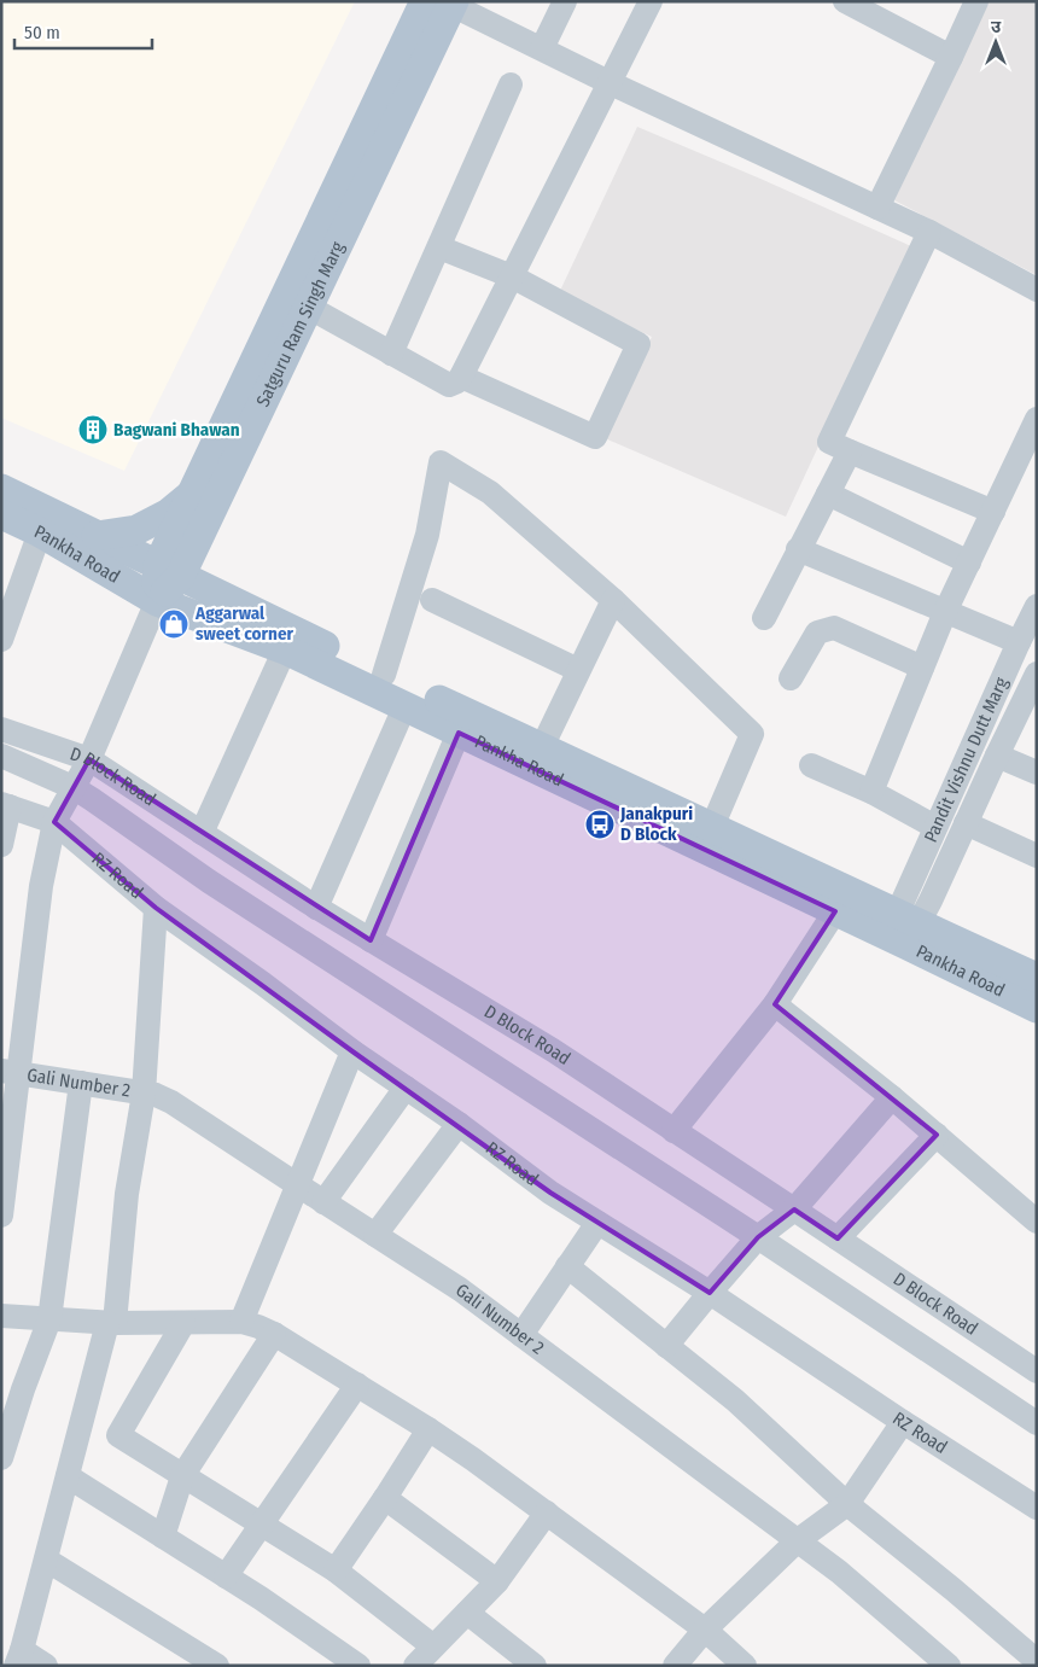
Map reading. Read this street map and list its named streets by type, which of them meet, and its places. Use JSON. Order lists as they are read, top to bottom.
{
  "streets": {
    "main road": ["Satguru Ram Singh Marg", "Pankha Road"],
    "street": [
      "Pandit Vishnu Dutt Marg",
      "D Block Road",
      "RZ Road",
      "Gali Number 2"
    ]
  },
  "crossings": [
    ["Satguru Ram Singh Marg", "Pankha Road"],
    ["Pankha Road", "Pandit Vishnu Dutt Marg"]
  ],
  "places": {
    "building": ["Bagwani Bhawan"],
    "shop": ["Aggarwal sweet corner"],
    "bus stop": ["Janakpuri D Block"]
  },
  "scale_bar": "50 m",
  "north": "top"
}
